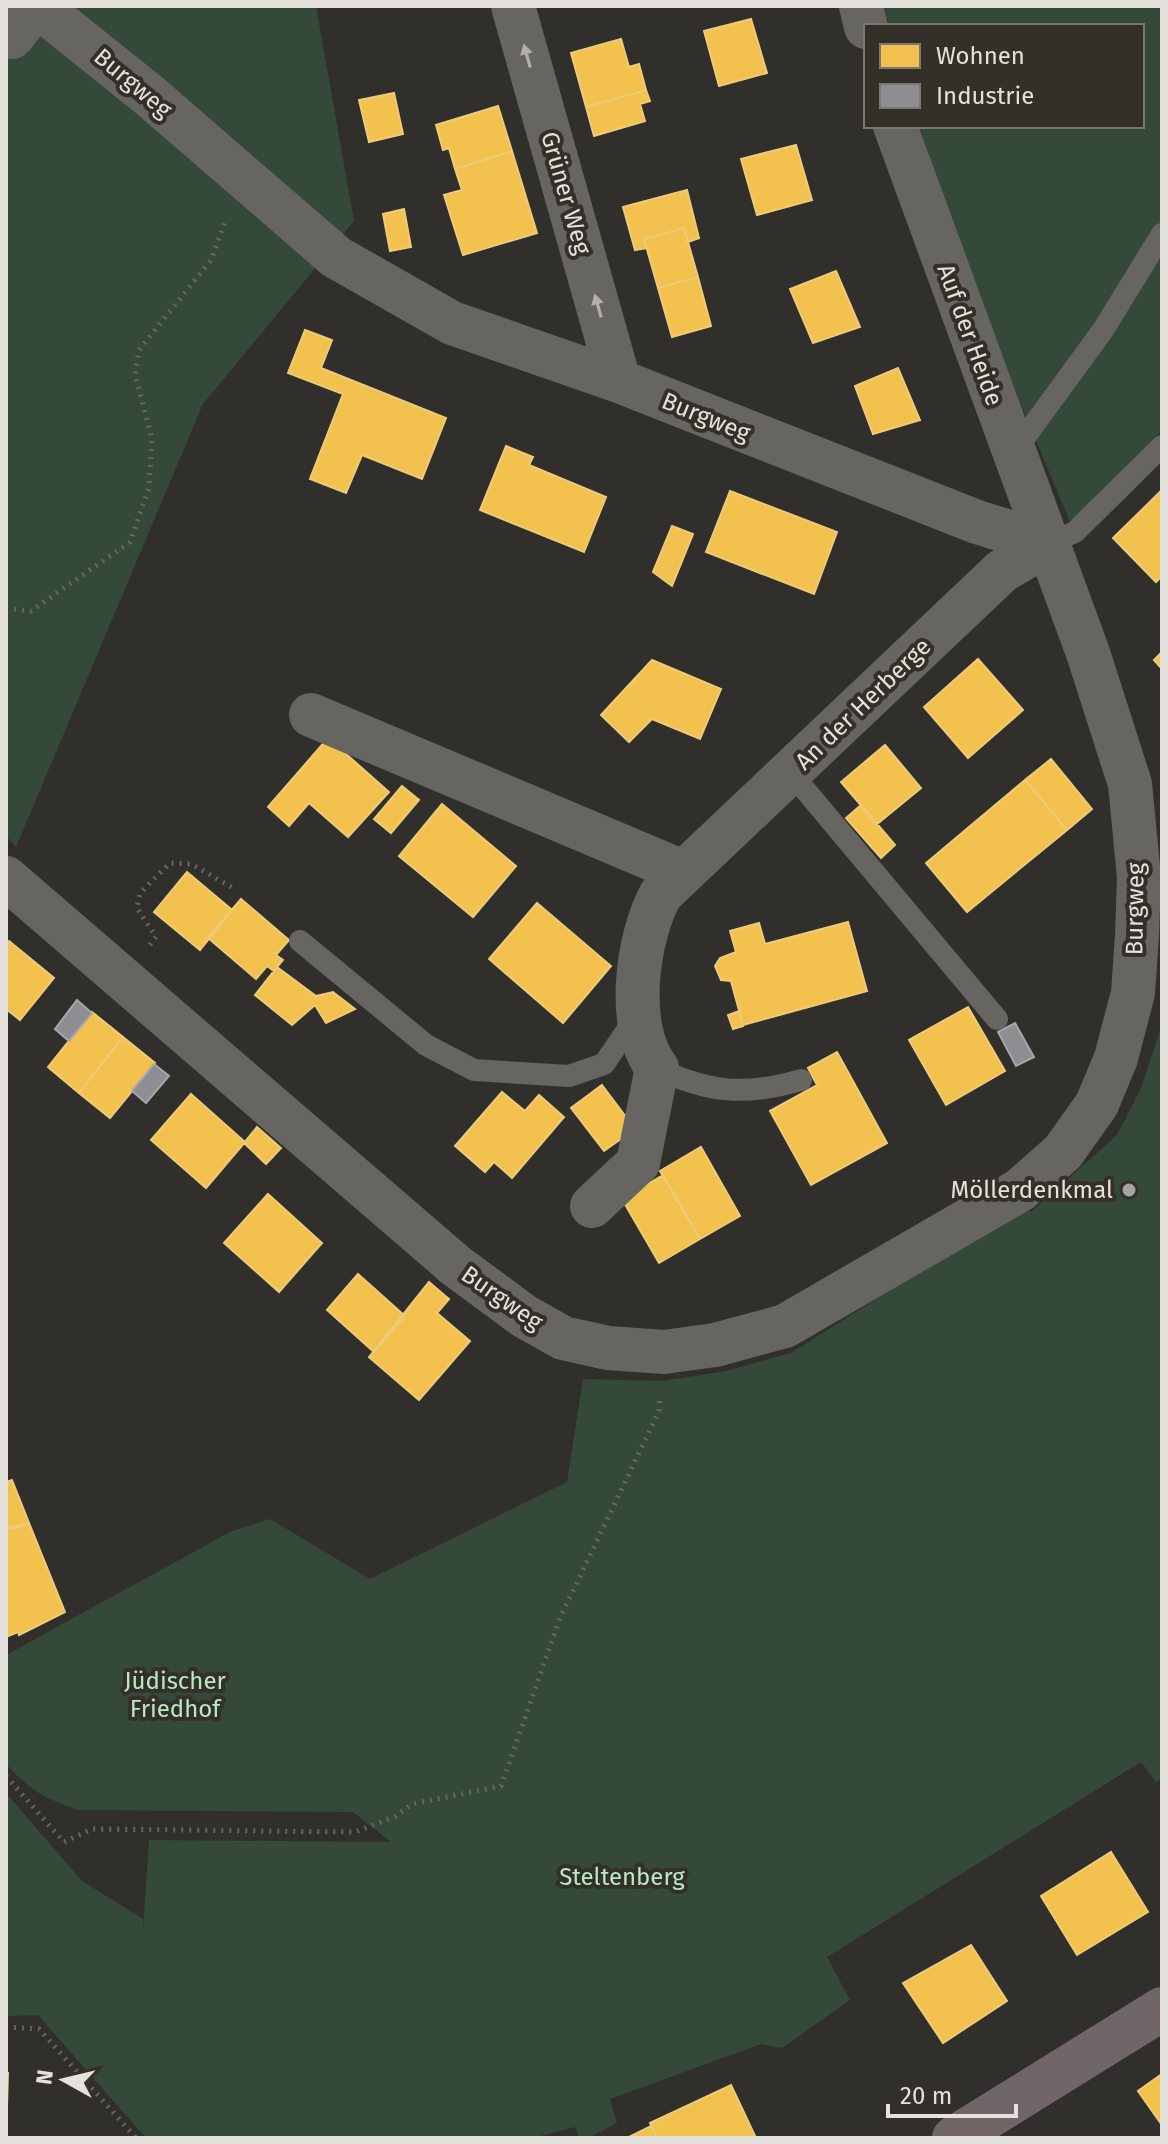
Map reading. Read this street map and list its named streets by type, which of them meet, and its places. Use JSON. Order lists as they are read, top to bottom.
{
  "streets": {
    "street": [
      "Burgweg",
      "Grüner Weg",
      "Auf der Heide",
      "An der Herberge"
    ]
  },
  "crossings": [
    ["Burgweg", "Grüner Weg"],
    ["Burgweg", "Auf der Heide"],
    ["Burgweg", "An der Herberge"],
    ["Auf der Heide", "An der Herberge"]
  ],
  "one_way": ["Grüner Weg"],
  "parks": ["Jüdischer Friedhof", "Steltenberg"],
  "places": ["Möllerdenkmal"],
  "legend": ["Wohnen", "Industrie"],
  "scale_bar": "20 m",
  "north": "left"
}
